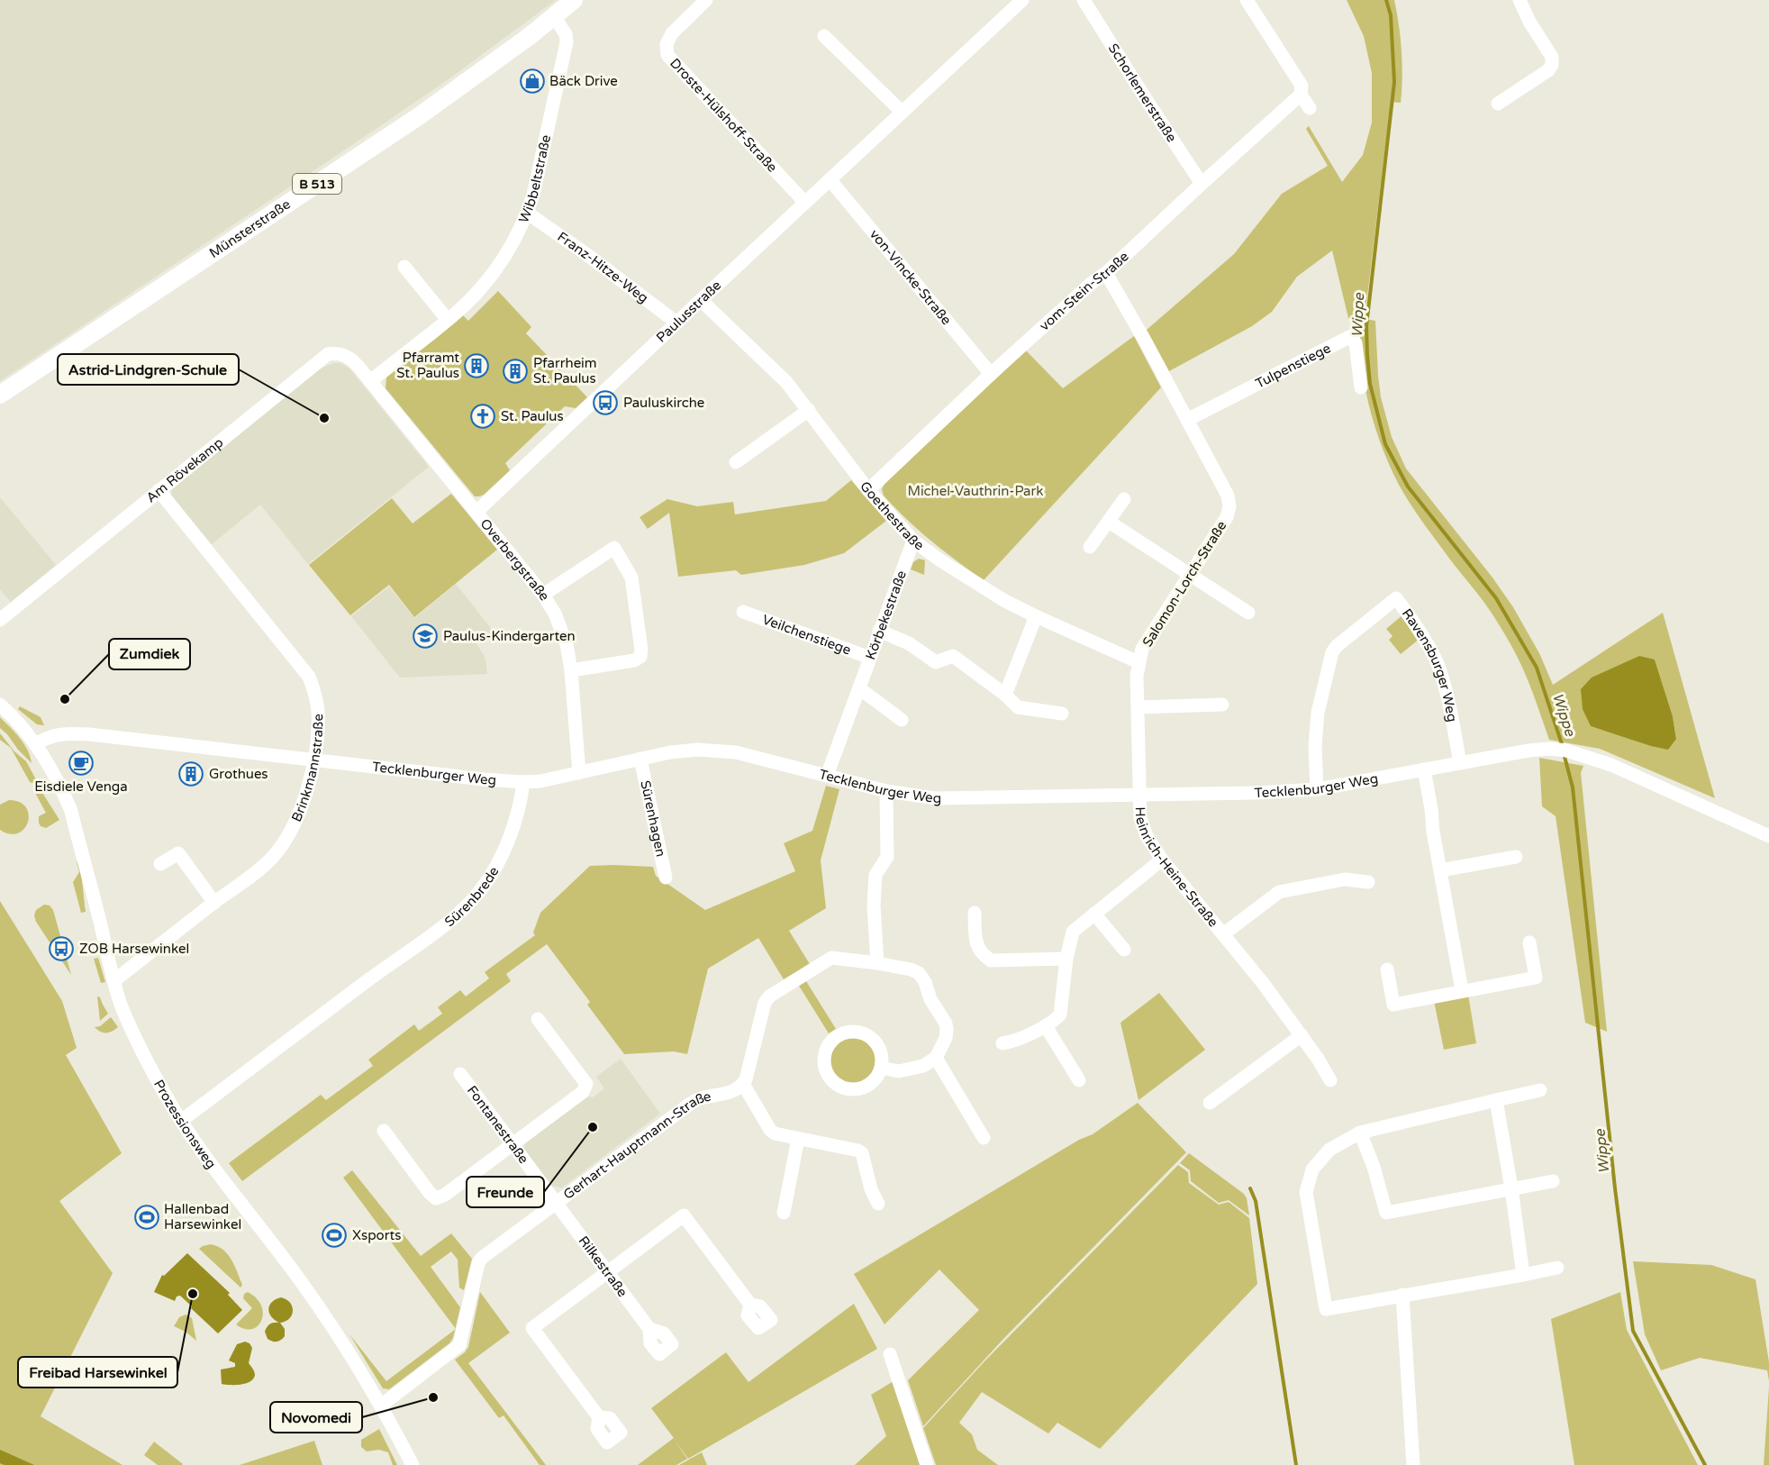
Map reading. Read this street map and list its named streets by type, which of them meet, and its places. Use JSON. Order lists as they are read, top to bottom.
{
  "streets": {
    "main road": ["B 513", "Münsterstraße"],
    "street": [
      "Schorlemerstraße",
      "Droste-Hülshoff-Straße",
      "Wibbeltstraße",
      "Franz-Hitze-Weg",
      "von-Vincke-Straße",
      "vom-Stein-Straße",
      "Paulusstraße",
      "Tulpenstiege",
      "Am Rövekamp",
      "Goethestraße",
      "Overbergstraße",
      "Salomon-Lorch-Straße",
      "Körbekestraße",
      "Veilchenstiege",
      "Ravensburger Weg",
      "Brinkmannstraße",
      "Tecklenburger Weg",
      "Sürenhagen",
      "Heinrich-Heine-Straße",
      "Sürenbrede",
      "Prozessionsweg",
      "Fontanestraße",
      "Gerhart-Hauptmann-Straße",
      "Rilkestraße"
    ]
  },
  "crossings": [
    ["Schorlemerstraße", "vom-Stein-Straße"],
    ["Droste-Hülshoff-Straße", "Paulusstraße"],
    ["Wibbeltstraße", "Münsterstraße"],
    ["Wibbeltstraße", "Franz-Hitze-Weg"],
    ["Wibbeltstraße", "Am Rövekamp"],
    ["Wibbeltstraße", "Overbergstraße"],
    ["Franz-Hitze-Weg", "Paulusstraße"],
    ["von-Vincke-Straße", "vom-Stein-Straße"],
    ["von-Vincke-Straße", "Paulusstraße"],
    ["vom-Stein-Straße", "Goethestraße"],
    ["vom-Stein-Straße", "Salomon-Lorch-Straße"],
    ["Paulusstraße", "Goethestraße"],
    ["Paulusstraße", "Overbergstraße"],
    ["Tulpenstiege", "Salomon-Lorch-Straße"],
    ["Am Rövekamp", "Overbergstraße"],
    ["Am Rövekamp", "Brinkmannstraße"],
    ["Goethestraße", "Salomon-Lorch-Straße"],
    ["Goethestraße", "Körbekestraße"],
    ["Overbergstraße", "Tecklenburger Weg"],
    ["Salomon-Lorch-Straße", "Tecklenburger Weg"],
    ["Salomon-Lorch-Straße", "Heinrich-Heine-Straße"],
    ["Körbekestraße", "Veilchenstiege"],
    ["Körbekestraße", "Tecklenburger Weg"],
    ["Ravensburger Weg", "Tecklenburger Weg"],
    ["Brinkmannstraße", "Tecklenburger Weg"],
    ["Brinkmannstraße", "Prozessionsweg"],
    ["Tecklenburger Weg", "Sürenhagen"],
    ["Tecklenburger Weg", "Heinrich-Heine-Straße"],
    ["Tecklenburger Weg", "Sürenbrede"],
    ["Tecklenburger Weg", "Prozessionsweg"],
    ["Sürenbrede", "Prozessionsweg"],
    ["Prozessionsweg", "Gerhart-Hauptmann-Straße"],
    ["Fontanestraße", "Gerhart-Hauptmann-Straße"],
    ["Fontanestraße", "Rilkestraße"],
    ["Gerhart-Hauptmann-Straße", "Rilkestraße"]
  ],
  "water": ["Wippe"],
  "parks": ["Michel-Vauthrin-Park"],
  "places": {
    "shop": ["Bäck Drive"],
    "building": ["Pfarramt St. Paulus", "Pfarrheim St. Paulus", "Grothues"],
    "bus stop": ["Pauluskirche", "ZOB Harsewinkel"],
    "church": ["St. Paulus"],
    "other": [
      "Astrid-Lindgren-Schule",
      "Zumdiek",
      "Freunde",
      "Freibad Harsewinkel",
      "Novomedi"
    ],
    "school or university": ["Paulus-Kindergarten"],
    "cafe": ["Eisdiele Venga"],
    "sports": ["Hallenbad Harsewinkel", "Xsports"]
  }
}
